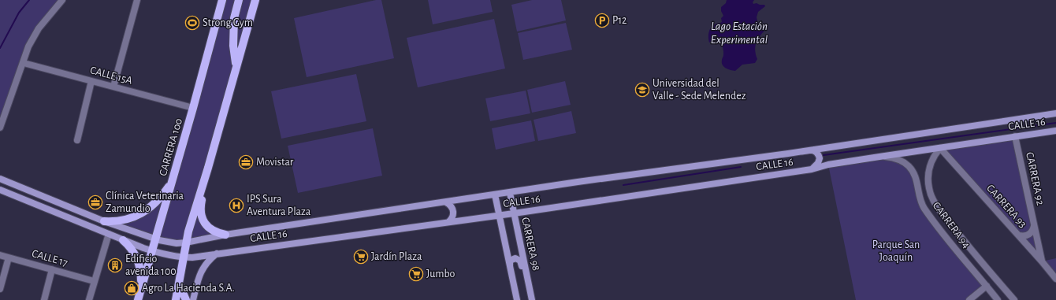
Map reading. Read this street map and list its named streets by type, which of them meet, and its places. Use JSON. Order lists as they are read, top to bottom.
{
  "streets": {
    "main road": ["CARRERA 100"],
    "street": [
      "CALLE 15A",
      "CALLE 16",
      "CARRERA 92",
      "CARRERA 93",
      "CARRERA 94",
      "CARRERA 98",
      "CALLE 17"
    ]
  },
  "crossings": [
    ["CALLE 15A", "CARRERA 100"],
    ["CALLE 16", "CARRERA 100"],
    ["CALLE 16", "CARRERA 92"],
    ["CALLE 16", "CARRERA 93"],
    ["CALLE 16", "CARRERA 94"],
    ["CALLE 16", "CARRERA 98"],
    ["CARRERA 92", "CARRERA 93"],
    ["CARRERA 93", "CARRERA 94"]
  ],
  "water": ["Lago Estación Experimental"],
  "parks": ["Parque San Joaquín"],
  "places": {
    "parking": ["P12"],
    "sports": ["Strong Gym"],
    "school or university": ["Universidad del Valle - Sede Melendez"],
    "office": ["Movistar", "Clínica Veterinaria Zamundio"],
    "hospital": ["IPS Sura Aventura Plaza"],
    "supermarket": ["Jardín Plaza", "Jumbo"],
    "building": ["Edificio avenida 100"],
    "shop": ["Agro La Hacienda S.A."]
  }
}
